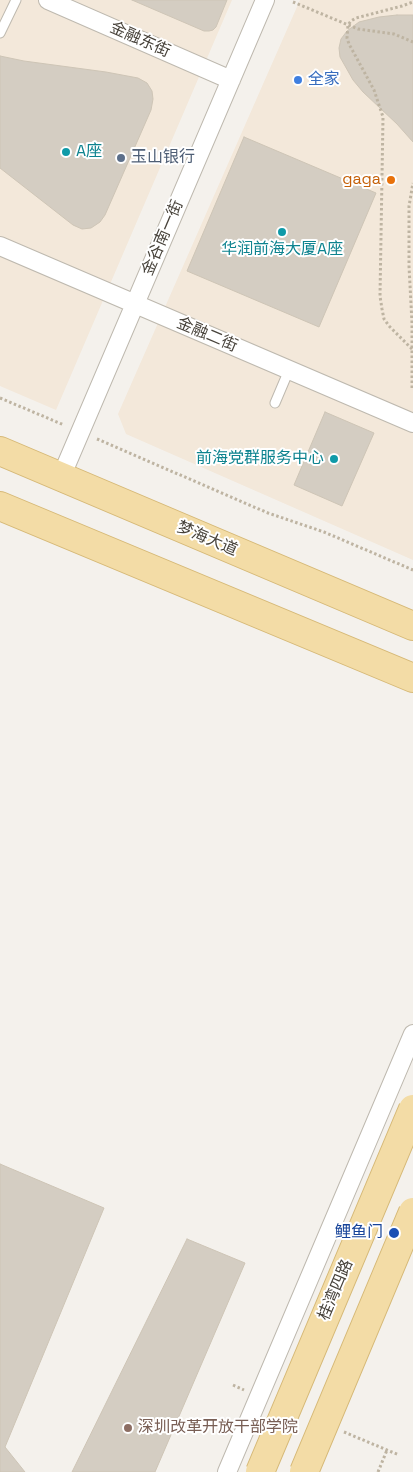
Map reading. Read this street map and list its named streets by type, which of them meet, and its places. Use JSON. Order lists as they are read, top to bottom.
{
  "streets": {
    "main road": ["梦海大道", "桂湾四路"],
    "street": ["金融东街", "金谷南一街", "金融二街"]
  },
  "crossings": [
    ["金融东街", "金谷南一街"],
    ["金谷南一街", "金融二街"],
    ["金谷南一街", "梦海大道"]
  ],
  "places": [
    "全家",
    "A座",
    "玉山银行",
    "gaga",
    "华润前海大厦A座",
    "前海党群服务中心",
    "鲤鱼门",
    "深圳改革开放干部学院"
  ]
}
